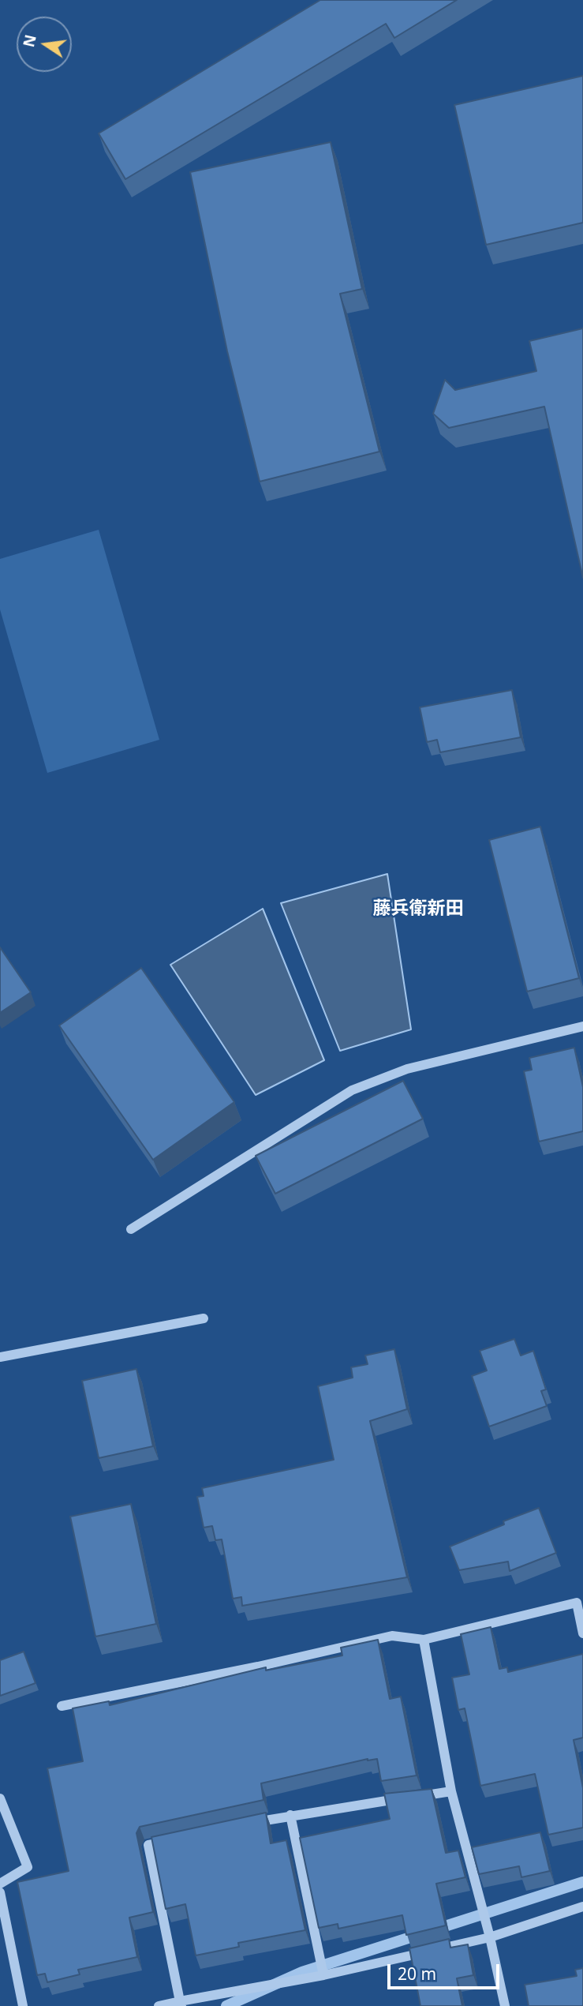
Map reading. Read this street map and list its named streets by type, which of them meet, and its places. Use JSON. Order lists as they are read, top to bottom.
{
  "districts": ["藤兵衛新田"],
  "scale_bar": "20 m",
  "north": "left"
}
